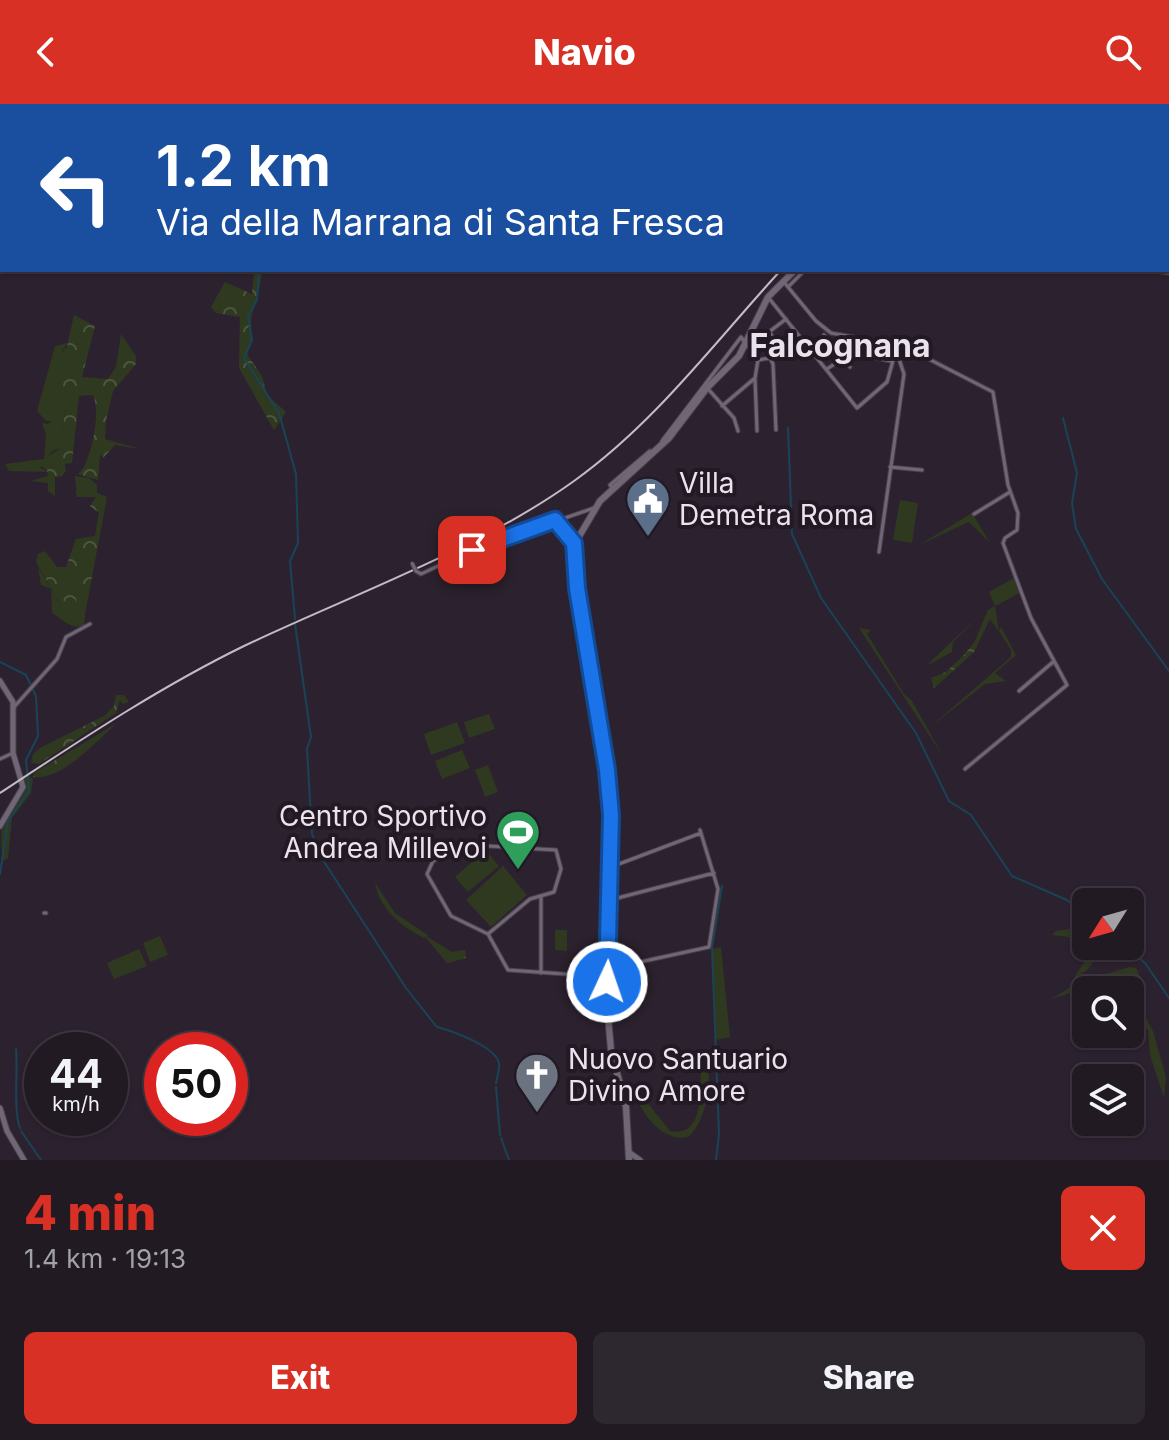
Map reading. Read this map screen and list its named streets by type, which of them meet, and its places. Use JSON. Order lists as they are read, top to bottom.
{
  "districts": ["Falcognana"],
  "places": {
    "public building": ["Villa Demetra Roma"],
    "sports": ["Centro Sportivo Andrea Millevoi"],
    "church": ["Nuovo Santuario Divino Amore"]
  },
  "north": "bottom left",
  "page": {
    "header": "Navio",
    "turn": ["1.2 km", "Via della Marrana di Santa Fresca"],
    "speed": "44 km/h",
    "limit": "50",
    "heading": ["4 min", "1.4 km · 19:13"],
    "buttons": ["Exit", "Share"]
  }
}
